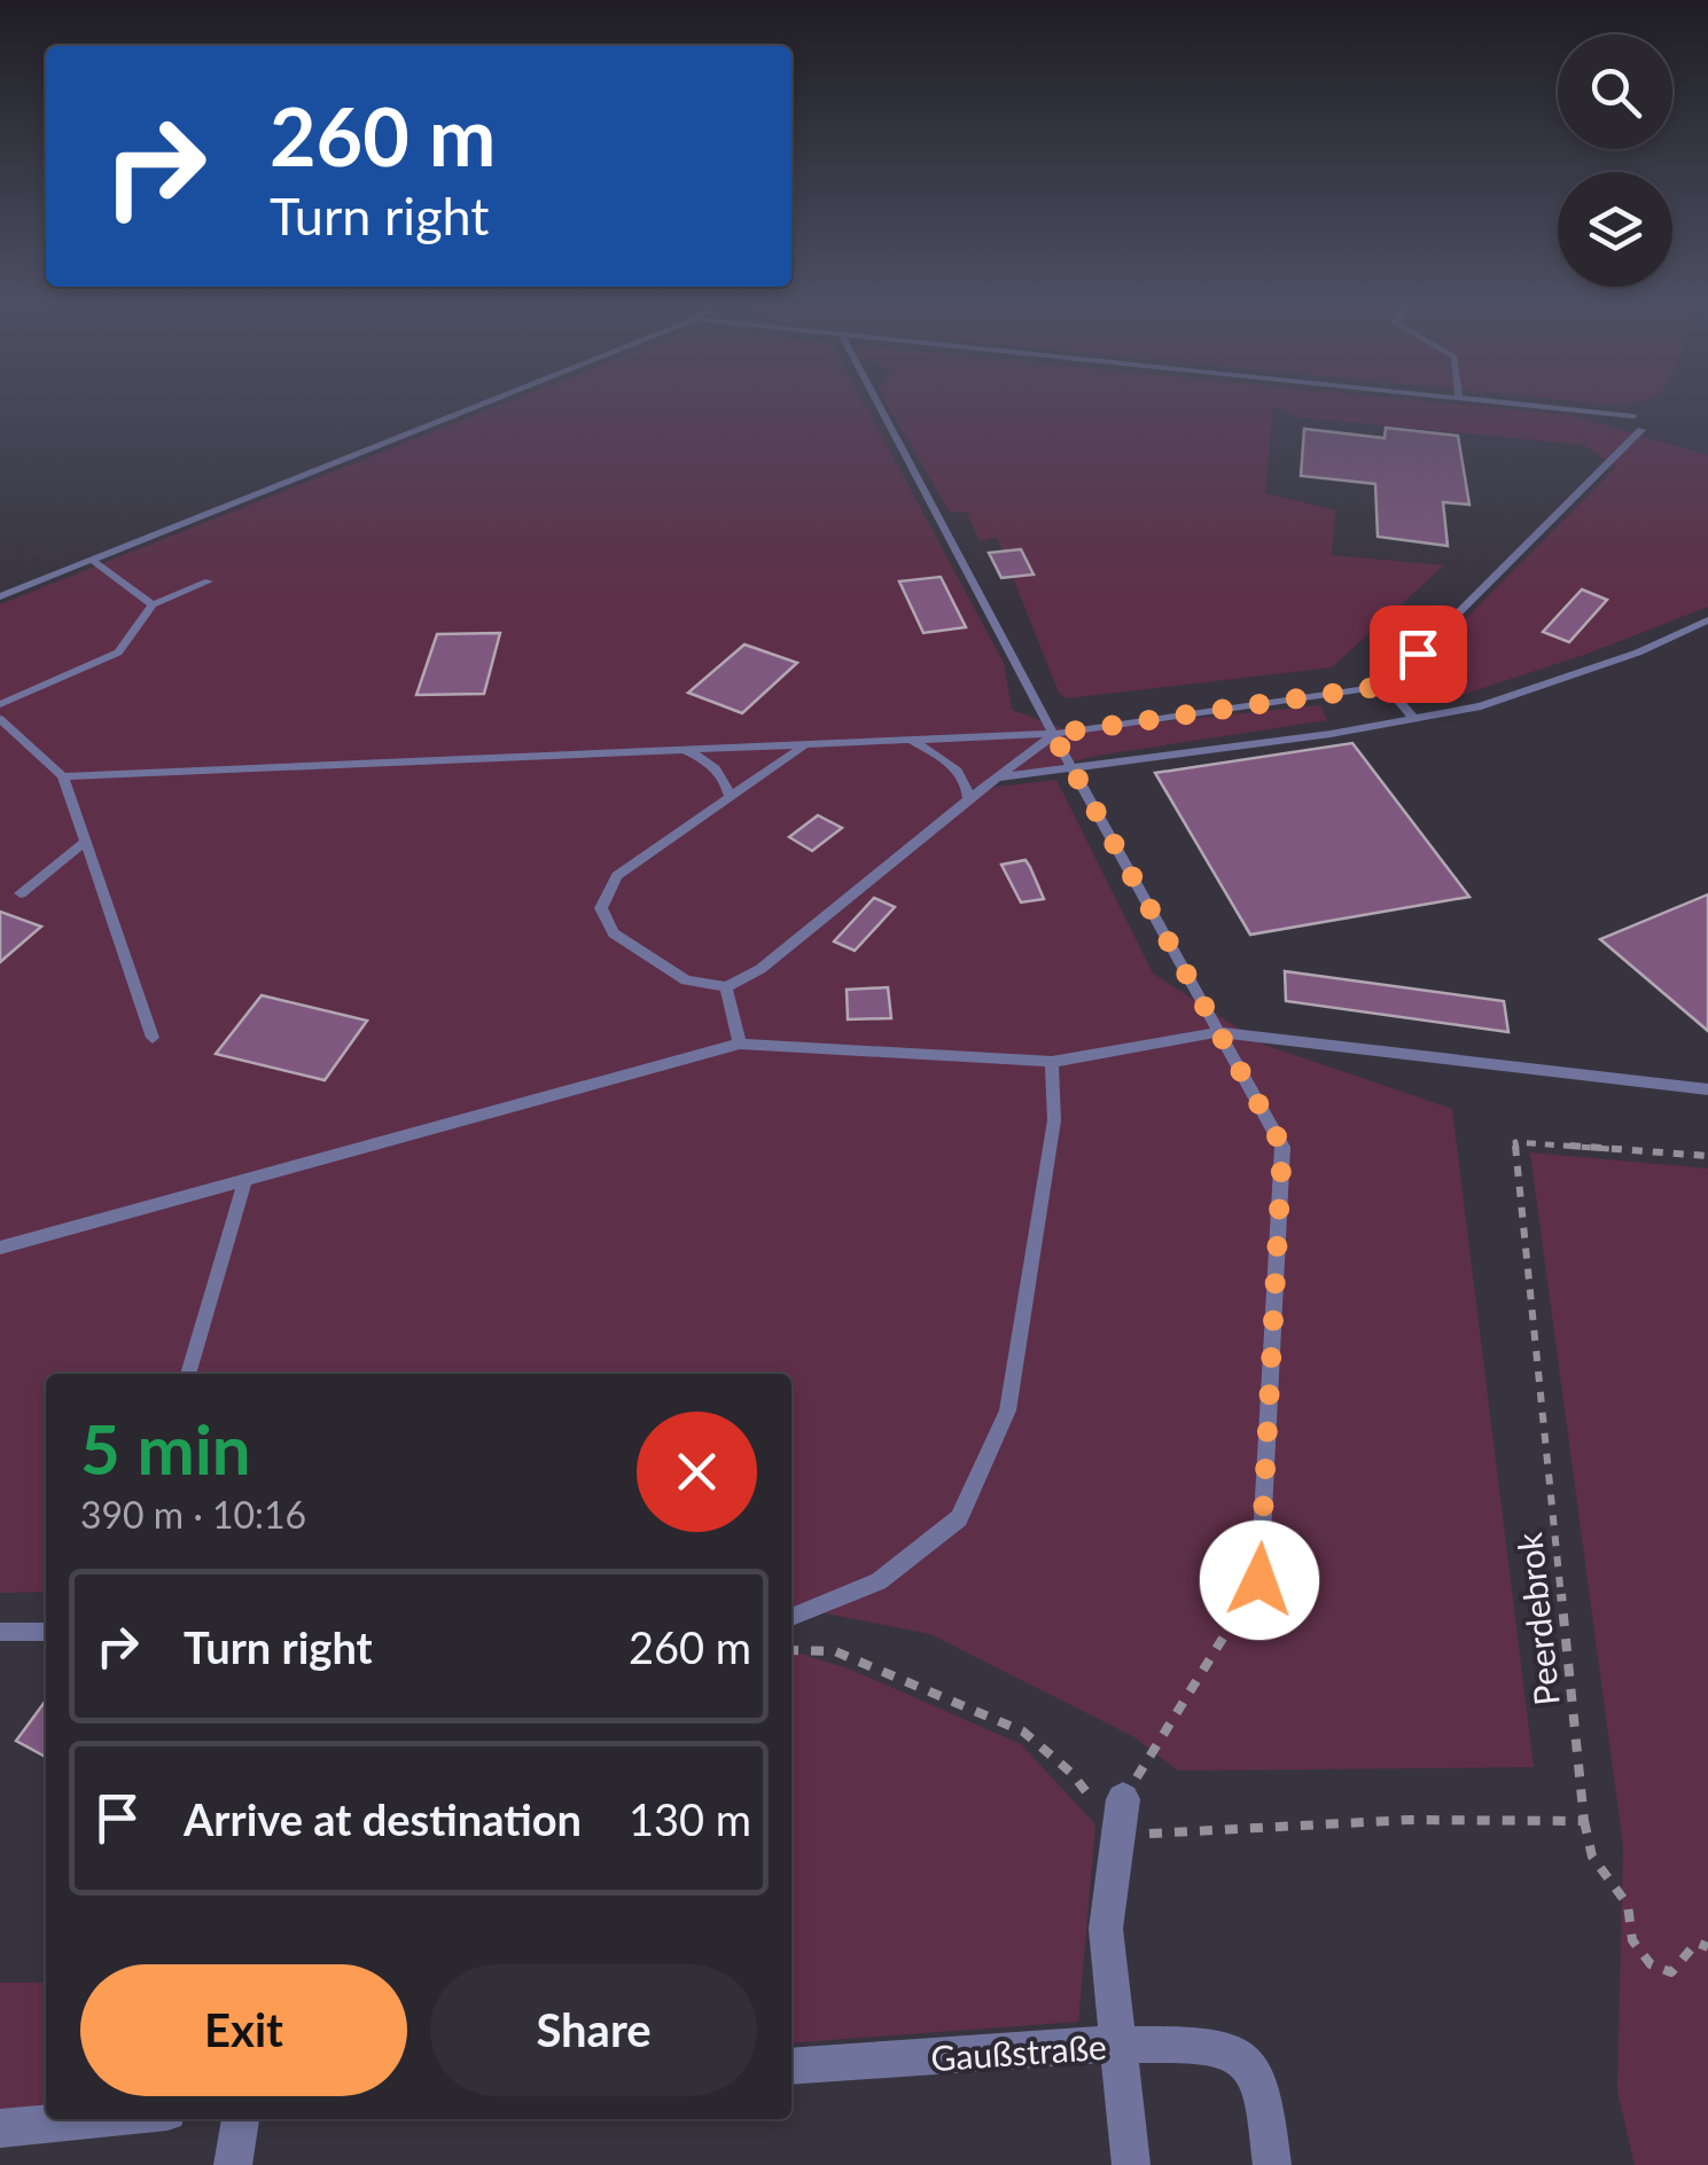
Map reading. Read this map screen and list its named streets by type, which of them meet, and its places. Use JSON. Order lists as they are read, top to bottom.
{
  "streets": {
    "street": ["Gaußstraße"],
    "path": ["Peerdebrok"]
  },
  "page": {
    "turn": ["260 m", "Turn right"],
    "heading": ["5 min", "390 m · 10:16"],
    "list": [
      {
        "name": "Turn right",
        "value": "260 m"
      },
      {
        "name": "Arrive at destination",
        "value": "130 m"
      }
    ],
    "buttons": ["Exit", "Share"]
  }
}
